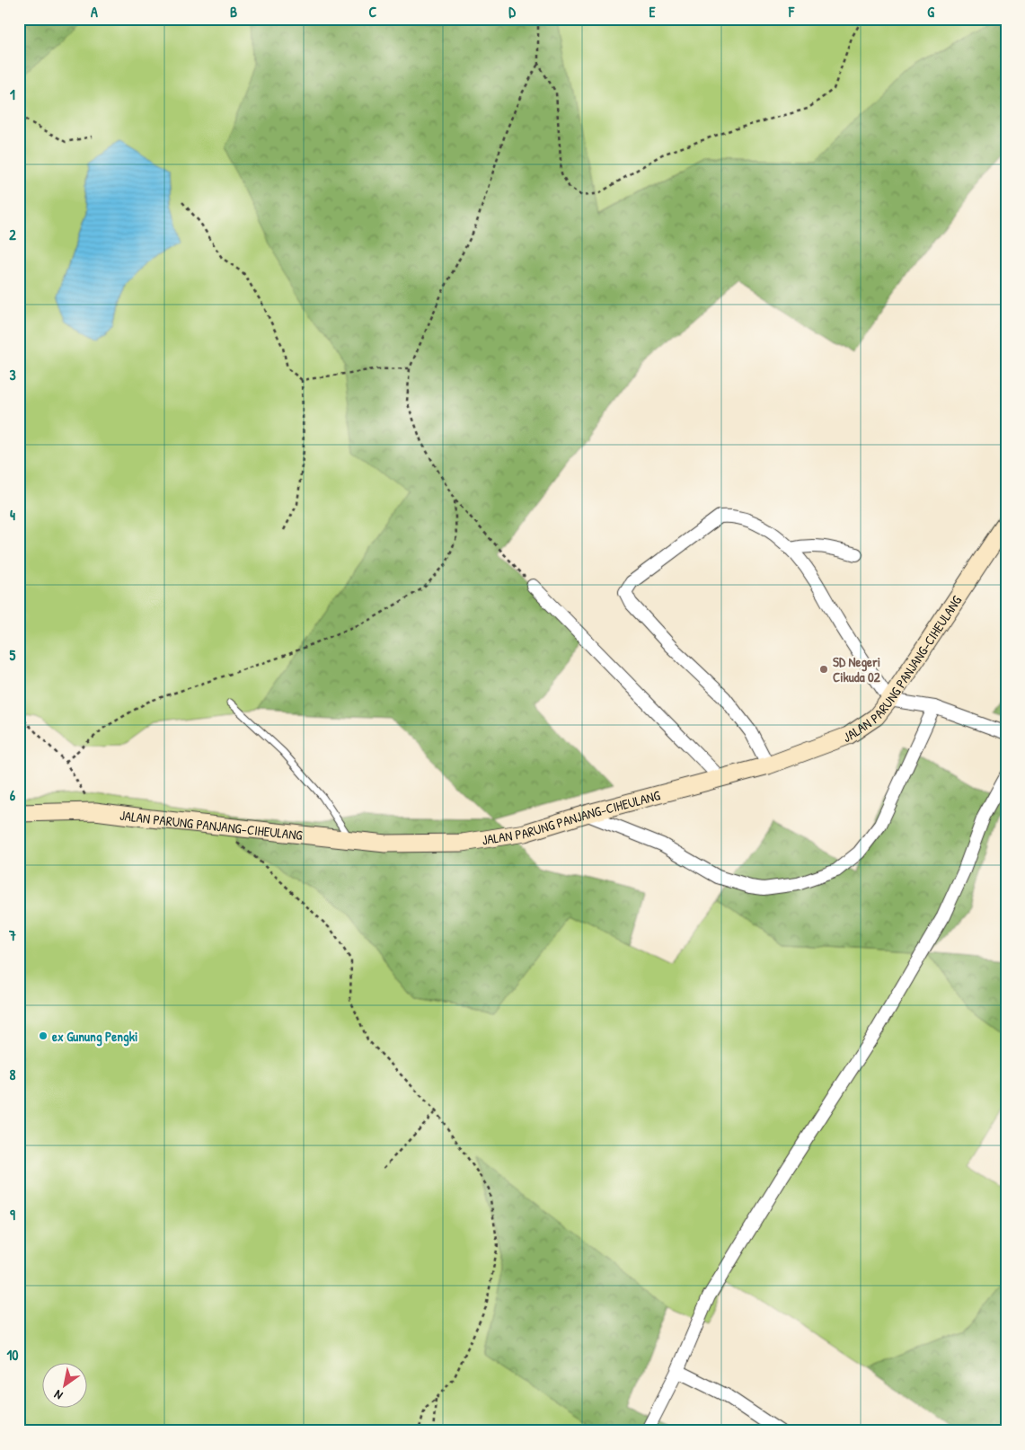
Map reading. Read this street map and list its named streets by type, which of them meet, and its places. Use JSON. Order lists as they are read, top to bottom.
{
  "streets": {
    "street": ["JALAN PARUNG PANJANG–CIHEULANG"]
  },
  "places": ["SD Negeri Cikuda 02", "ex Gunung Pengki"],
  "north": "bottom left",
  "grid": {
    "columns": [
      "A",
      "B",
      "C",
      "D",
      "E",
      "F",
      "G"
    ],
    "rows": [
      "1",
      "2",
      "3",
      "4",
      "5",
      "6",
      "7",
      "8",
      "9",
      "10"
    ]
  }
}
